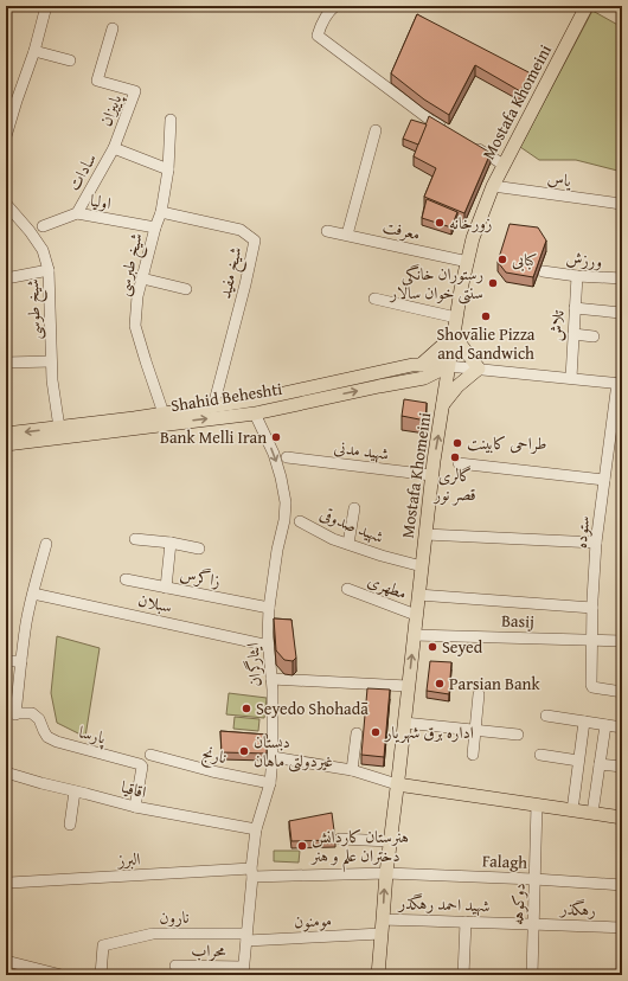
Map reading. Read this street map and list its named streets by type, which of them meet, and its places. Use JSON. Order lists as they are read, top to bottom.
{
  "streets": {
    "main road": ["Mostafa Khomeini", "Shahid Beheshti"],
    "street": [
      "پاییزان",
      "سادات",
      "یاس",
      "اولیا",
      "معرفت",
      "ورزش",
      "شیخ طبرسی",
      "شیخ مفید",
      "شیخ طوسی",
      "تلاش",
      "شهید مدنی",
      "شهید صدوقی",
      "ستوده",
      "زاگرس",
      "مطهری",
      "سبلان",
      "Basij",
      "ایثارگران",
      "پارسا",
      "نارنج",
      "اقاقیا",
      "البرز",
      "Falagh",
      "شهید احمد رهگذر",
      "دوکوهه",
      "رهگذر",
      "نارون",
      "مومنون",
      "محراب"
    ]
  },
  "crossings": [
    ["Mostafa Khomeini", "یاس"],
    ["Mostafa Khomeini", "معرفت"],
    ["Mostafa Khomeini", "Shahid Beheshti"],
    ["Mostafa Khomeini", "شهید مدنی"],
    ["Mostafa Khomeini", "شهید صدوقی"],
    ["Mostafa Khomeini", "مطهری"],
    ["Mostafa Khomeini", "Basij"],
    ["Mostafa Khomeini", "البرز"],
    ["Mostafa Khomeini", "Falagh"],
    ["Mostafa Khomeini", "شهید احمد رهگذر"],
    ["Mostafa Khomeini", "مومنون"],
    ["پاییزان", "سادات"],
    ["سادات", "اولیا"],
    ["سادات", "شیخ طبرسی"],
    ["اولیا", "شیخ طبرسی"],
    ["ورزش", "تلاش"],
    ["شیخ طبرسی", "شیخ مفید"],
    ["شیخ طبرسی", "Shahid Beheshti"],
    ["شیخ مفید", "Shahid Beheshti"],
    ["شیخ طوسی", "Shahid Beheshti"],
    ["تلاش", "Shahid Beheshti"],
    ["Shahid Beheshti", "ستوده"],
    ["Shahid Beheshti", "ایثارگران"],
    ["ستوده", "Basij"],
    ["زاگرس", "ایثارگران"],
    ["سبلان", "ایثارگران"],
    ["ایثارگران", "نارنج"],
    ["ایثارگران", "اقاقیا"],
    ["ایثارگران", "البرز"],
    ["ایثارگران", "نارون"],
    ["ایثارگران", "مومنون"],
    ["ایثارگران", "محراب"],
    ["پارسا", "اقاقیا"],
    ["البرز", "Falagh"],
    ["Falagh", "دوکوهه"],
    ["شهید احمد رهگذر", "دوکوهه"],
    ["شهید احمد رهگذر", "رهگذر"],
    ["دوکوهه", "رهگذر"],
    ["نارون", "مومنون"]
  ],
  "places": [
    "زورخانه",
    "کبابی",
    "رستوران خانگی سنتی خوان سالار",
    "Shovālie Pizza and Sandwich",
    "Bank Melli Iran",
    "طراحی کابینت",
    "گالری قصر نور",
    "Seyed",
    "Parsian Bank",
    "Seyedo Shohadā",
    "اداره برق شهریار",
    "دبستان غیردولتی ماهان",
    "هنرستان کاردانش دختران علم و هنر"
  ]
}
